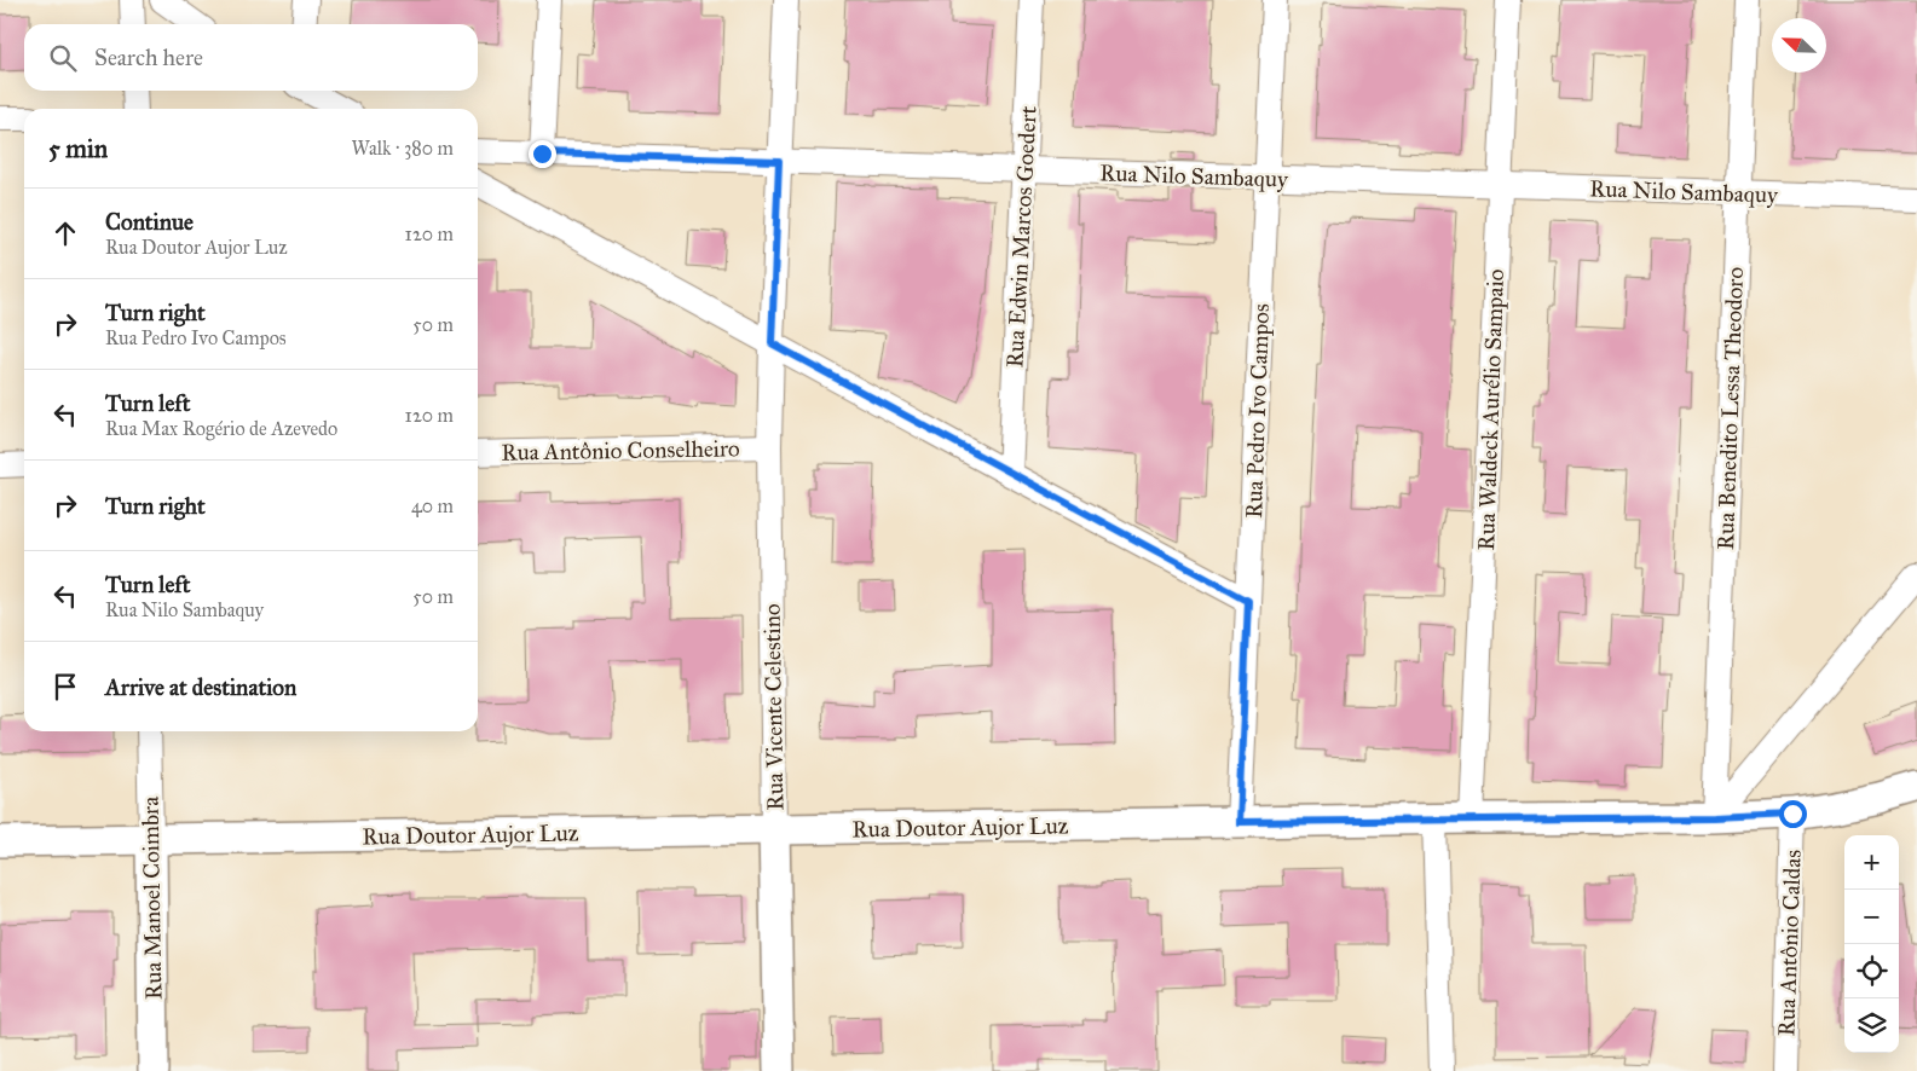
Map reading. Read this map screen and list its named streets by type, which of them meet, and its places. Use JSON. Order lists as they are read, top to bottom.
{
  "streets": {
    "street": [
      "Rua Nilo Sambaquy",
      "Rua Edwin Marcos Goedert",
      "Rua Benedito Lessa Theodoro",
      "Rua Waldeck Aurélio Sampaio",
      "Rua Pedro Ivo Campos",
      "Rua Antônio Conselheiro",
      "Rua Vicente Celestino",
      "Rua Doutor Aujor Luz",
      "Rua Manoel Coimbra",
      "Rua Antônio Caldas"
    ]
  },
  "crossings": [
    ["Rua Nilo Sambaquy", "Rua Edwin Marcos Goedert"],
    ["Rua Nilo Sambaquy", "Rua Benedito Lessa Theodoro"],
    ["Rua Nilo Sambaquy", "Rua Waldeck Aurélio Sampaio"],
    ["Rua Nilo Sambaquy", "Rua Pedro Ivo Campos"],
    ["Rua Nilo Sambaquy", "Rua Vicente Celestino"],
    ["Rua Benedito Lessa Theodoro", "Rua Doutor Aujor Luz"],
    ["Rua Waldeck Aurélio Sampaio", "Rua Doutor Aujor Luz"],
    ["Rua Pedro Ivo Campos", "Rua Doutor Aujor Luz"],
    ["Rua Antônio Conselheiro", "Rua Vicente Celestino"],
    ["Rua Vicente Celestino", "Rua Doutor Aujor Luz"],
    ["Rua Doutor Aujor Luz", "Rua Manoel Coimbra"],
    ["Rua Doutor Aujor Luz", "Rua Antônio Caldas"]
  ],
  "north": "top left",
  "page": {
    "search": "Search here",
    "heading": ["5 min", "Walk · 380 m"],
    "list": [
      ["Continue", "Rua Doutor Aujor Luz", "120 m"],
      ["Turn right", "Rua Pedro Ivo Campos", "50 m"],
      ["Turn left", "Rua Max Rogério de Azevedo", "120 m"],
      ["Turn right", "40 m"],
      ["Turn left", "Rua Nilo Sambaquy", "50 m"],
      "Arrive at destination"
    ],
    "map_buttons": ["+", "−"]
  }
}
